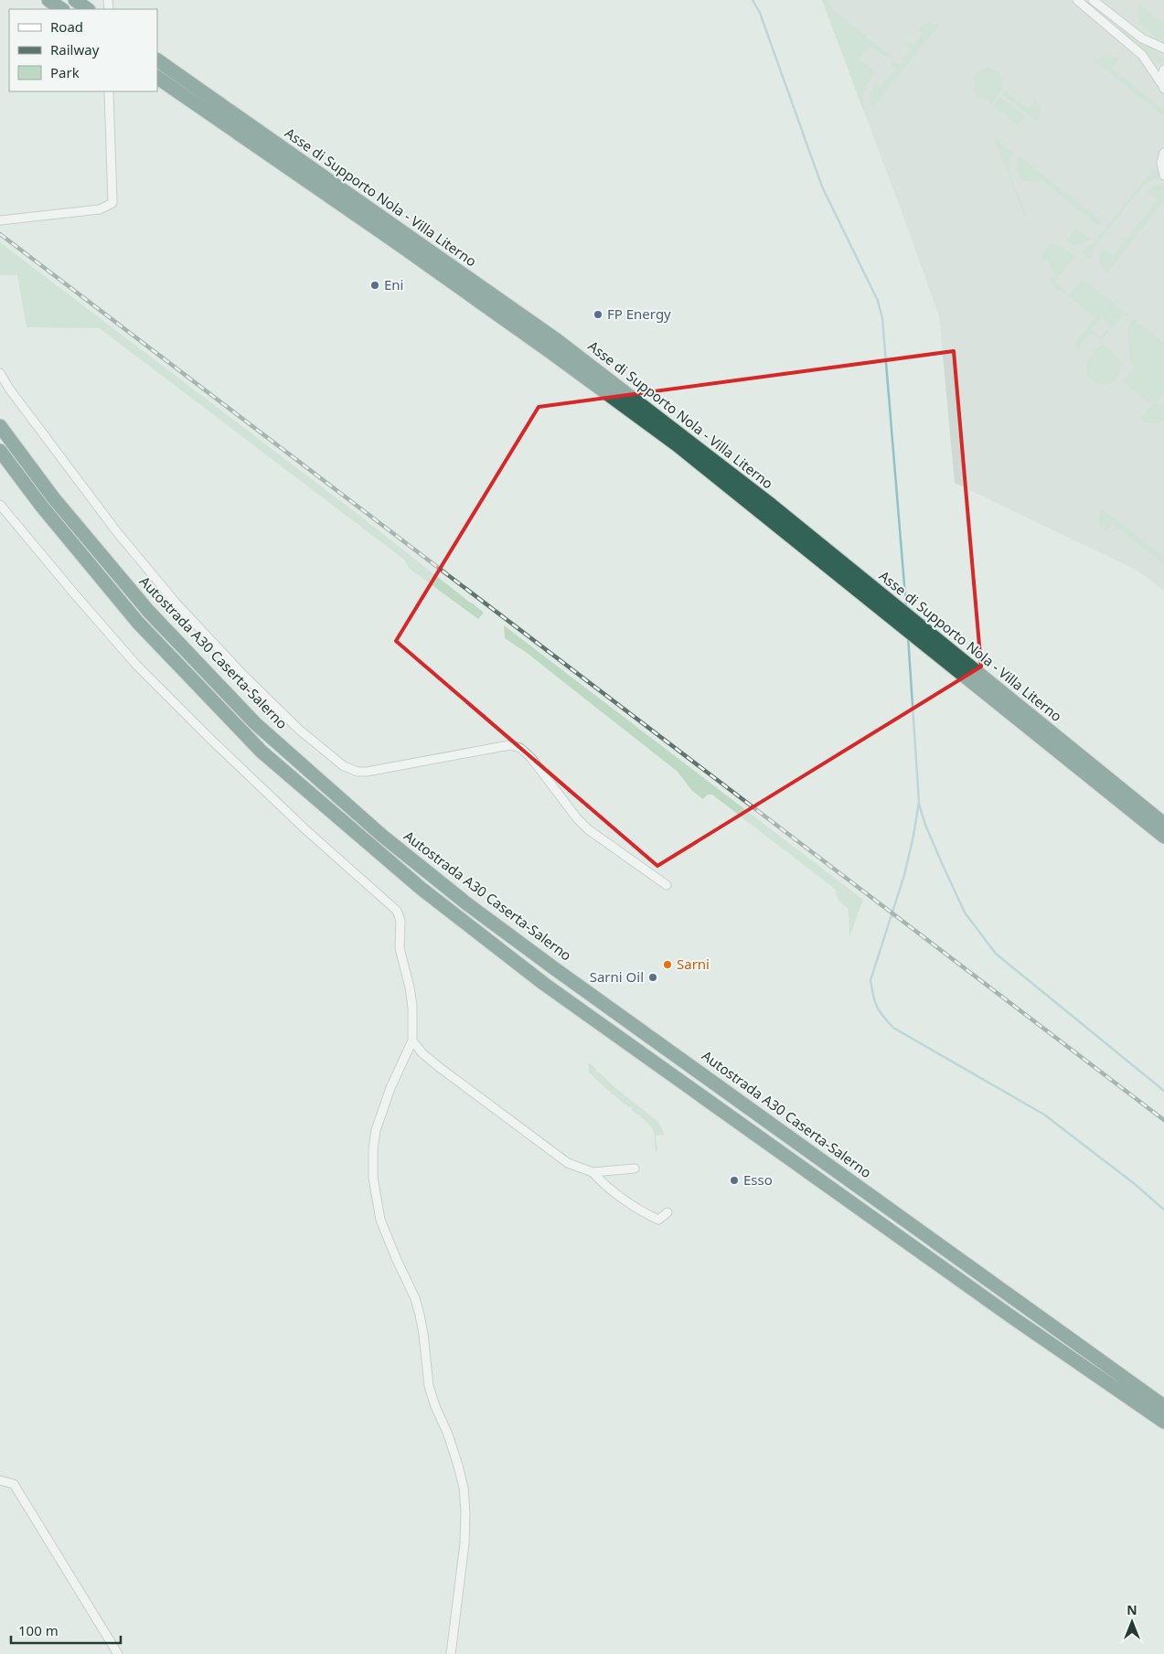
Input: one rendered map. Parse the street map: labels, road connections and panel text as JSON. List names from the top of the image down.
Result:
{
  "streets": {
    "highway": ["Asse di Supporto Nola - Villa Literno", "Autostrada A30 Caserta-Salerno"]
  },
  "places": [
    "Eni",
    "FP Energy",
    "Sarni",
    "Sarni Oil",
    "Esso"
  ],
  "legend": ["Road", "Railway", "Park"],
  "scale_bar": "100 m",
  "north": "top"
}
